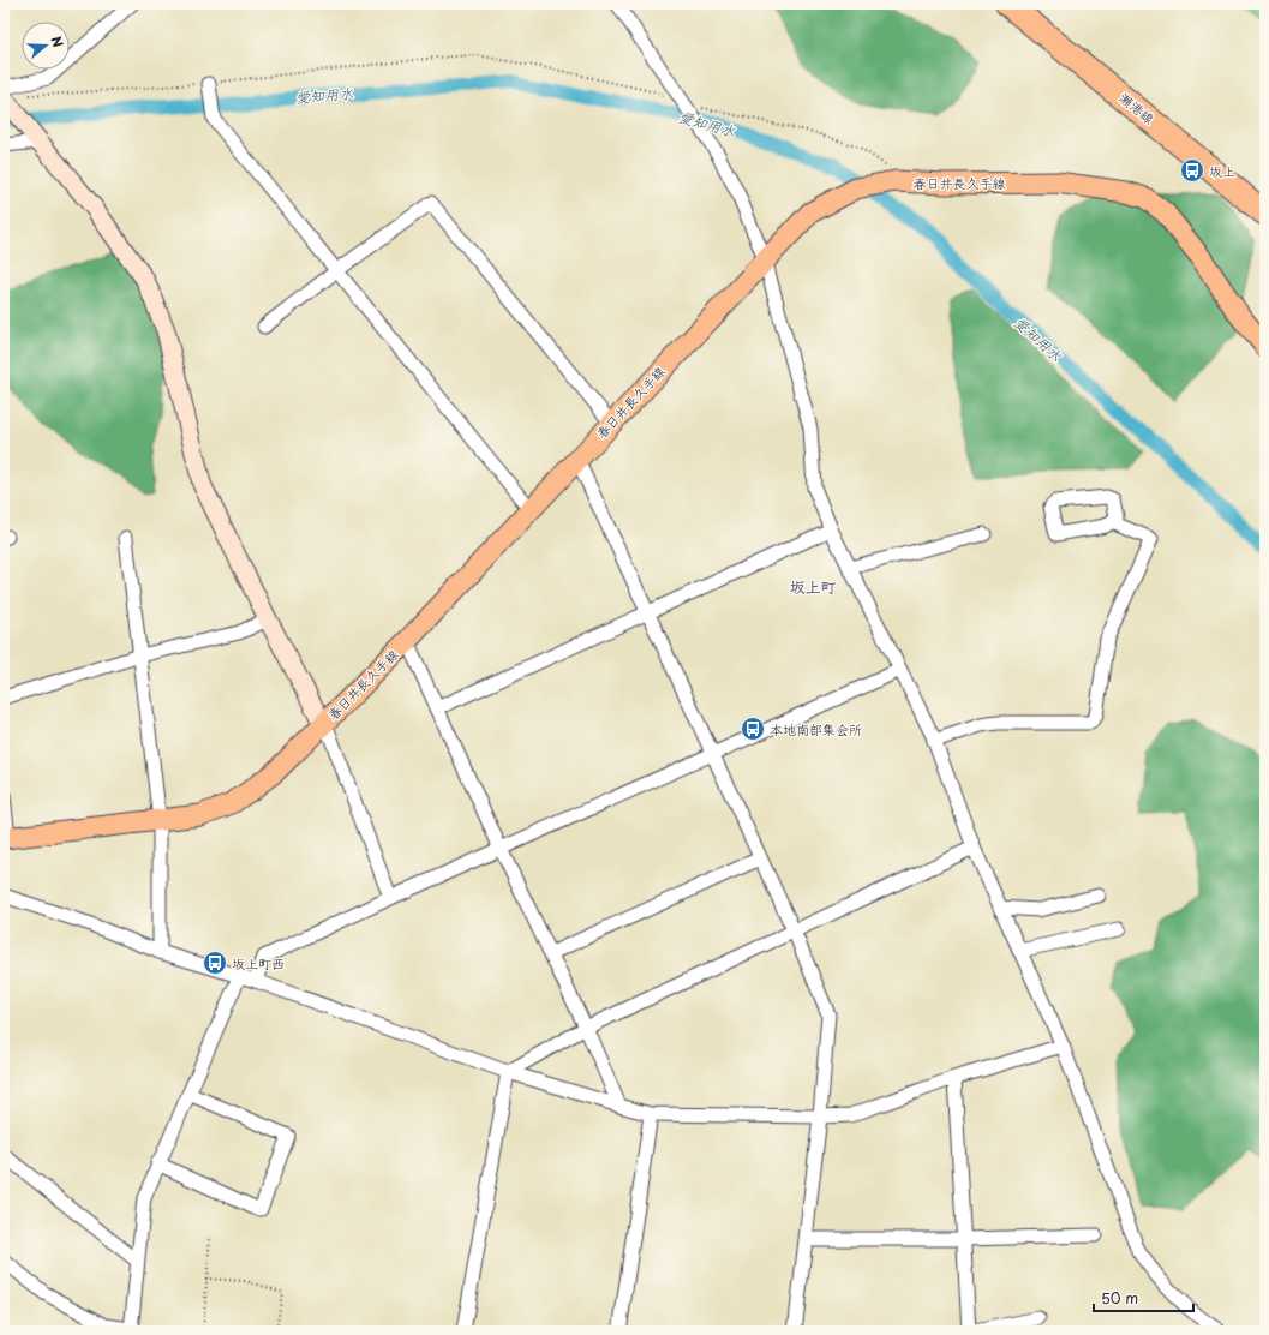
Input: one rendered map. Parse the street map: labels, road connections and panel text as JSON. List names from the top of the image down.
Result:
{
  "streets": {
    "highway": ["瀬港線"],
    "main road": ["春日井長久手線"]
  },
  "districts": ["坂上町"],
  "water": ["愛知用水"],
  "places": {
    "bus stop": ["坂上", "本地南部集会所", "坂上町西"]
  },
  "scale_bar": "50 m",
  "north": "right"
}
